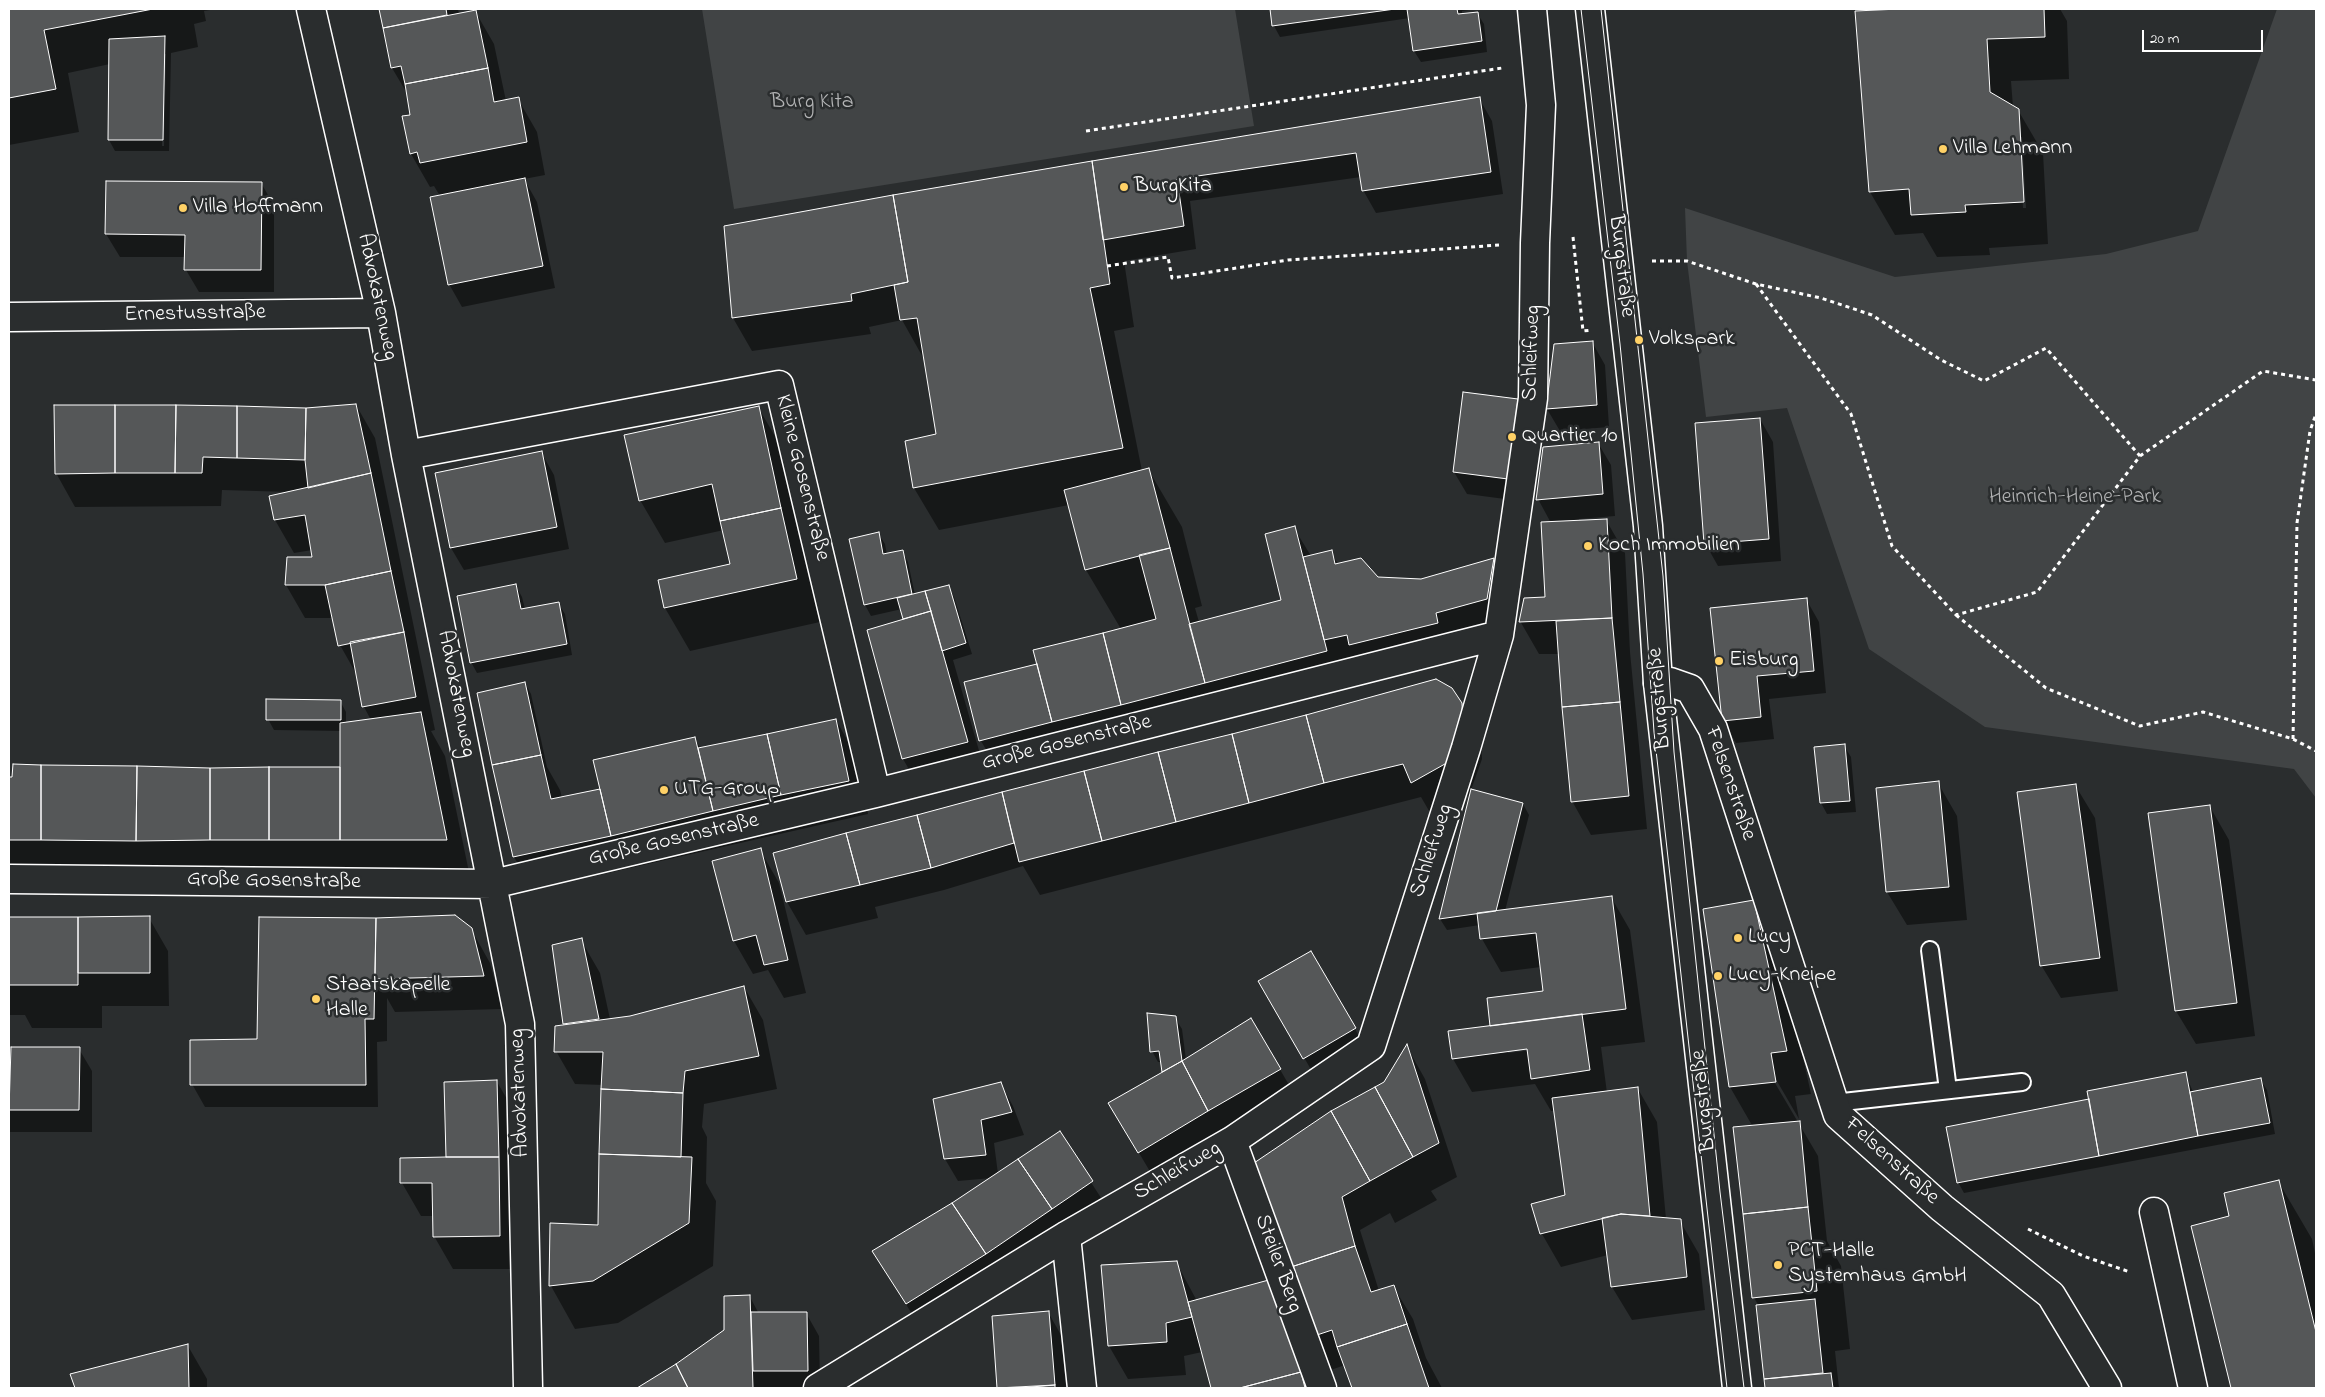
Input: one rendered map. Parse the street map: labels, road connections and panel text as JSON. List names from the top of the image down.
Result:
{
  "streets": {
    "street": [
      "Burgstraße",
      "Advokatenweg",
      "Ernestusstraße",
      "Schleifweg",
      "Kleine Gosenstraße",
      "Große Gosenstraße",
      "Felsenstraße",
      "Steiler Berg"
    ]
  },
  "crossings": [
    ["Burgstraße", "Felsenstraße"],
    ["Advokatenweg", "Ernestusstraße"],
    ["Advokatenweg", "Kleine Gosenstraße"],
    ["Advokatenweg", "Große Gosenstraße"],
    ["Schleifweg", "Große Gosenstraße"],
    ["Schleifweg", "Steiler Berg"],
    ["Kleine Gosenstraße", "Große Gosenstraße"]
  ],
  "parks": ["Burg Kita", "Heinrich-Heine-Park"],
  "places": [
    "Villa Lehmann",
    "BurgKita",
    "Villa Hoffmann",
    "Volkspark",
    "Quartier 10",
    "Koch Immobilien",
    "Eisburg",
    "UTG-Group",
    "Lucy",
    "Lucy-Kneipe",
    "Staatskapelle Halle",
    "PCT-Halle Systemhaus GmbH"
  ],
  "scale_bar": "20 m"
}
